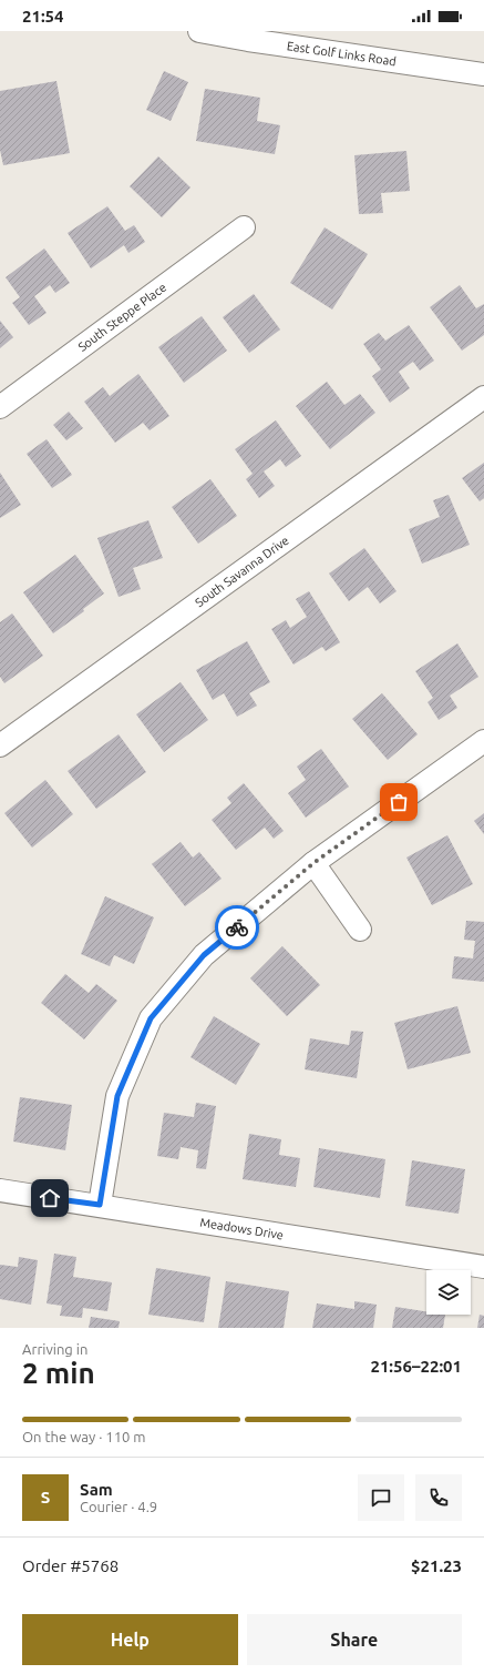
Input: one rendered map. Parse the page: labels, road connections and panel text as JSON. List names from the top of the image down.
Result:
{
  "streets": {
    "street": [
      "East Golf Links Road",
      "South Steppe Place",
      "South Savanna Drive",
      "Meadows Drive"
    ]
  },
  "page": {
    "status": "21:54",
    "heading": ["2 min", "Arriving in", "21:56–22:01"],
    "panel": [
      "Sam",
      "Courier · 4.9",
      "Order #5768",
      "$21.23"
    ],
    "bar": "On the way · 110 m",
    "round": "S",
    "buttons": ["Help", "Share"]
  }
}
